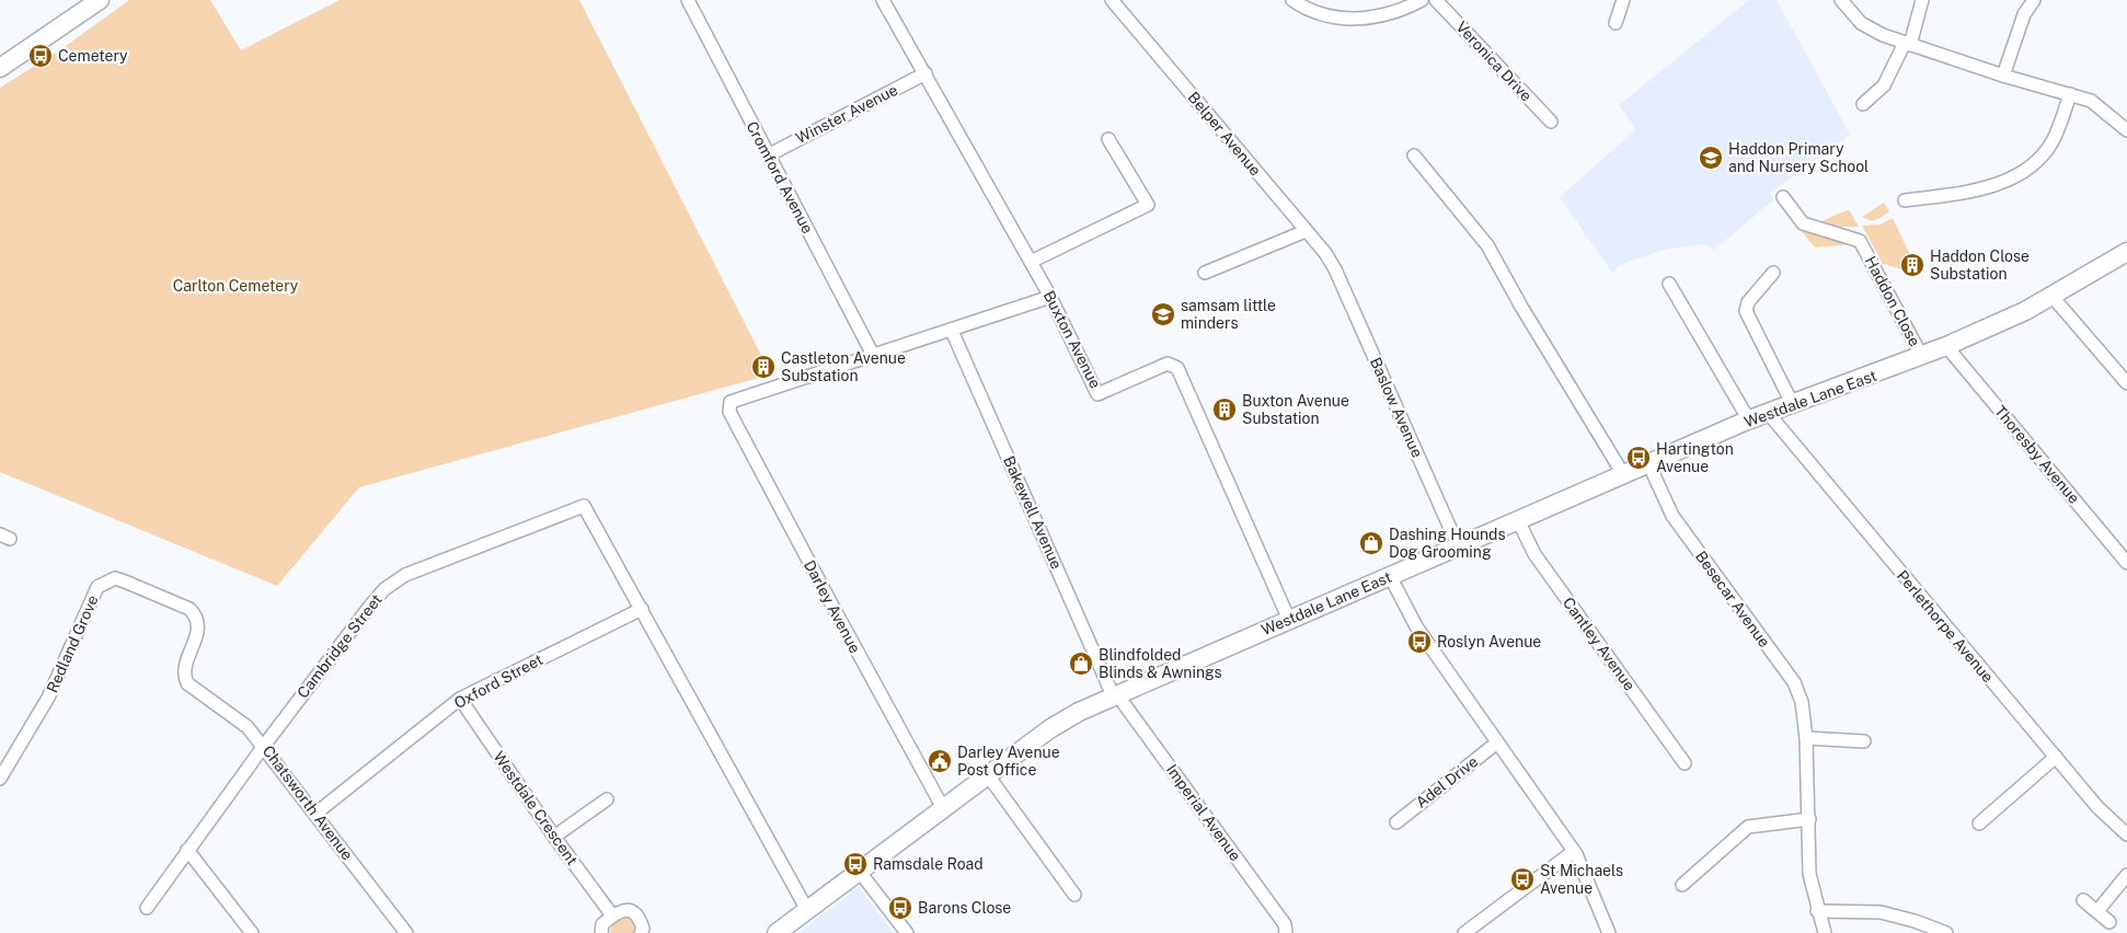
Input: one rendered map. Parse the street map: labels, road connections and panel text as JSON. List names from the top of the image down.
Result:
{
  "streets": {
    "street": [
      "Veronica Drive",
      "Winster Avenue",
      "Belper Avenue",
      "Cromford Avenue",
      "Haddon Close",
      "Buxton Avenue",
      "Westdale Lane East",
      "Baslow Avenue",
      "Thoresby Avenue",
      "Bakewell Avenue",
      "Besecar Avenue",
      "Darley Avenue",
      "Perlethorpe Avenue",
      "Redland Grove",
      "Cantley Avenue",
      "Cambridge Street",
      "Oxford Street",
      "Adel Drive",
      "Chatsworth Avenue",
      "Westdale Crescent",
      "Imperial Avenue"
    ]
  },
  "crossings": [
    ["Winster Avenue", "Cromford Avenue"],
    ["Winster Avenue", "Buxton Avenue"],
    ["Belper Avenue", "Baslow Avenue"],
    ["Cromford Avenue", "Darley Avenue"],
    ["Haddon Close", "Westdale Lane East"],
    ["Buxton Avenue", "Westdale Lane East"],
    ["Westdale Lane East", "Baslow Avenue"],
    ["Westdale Lane East", "Thoresby Avenue"],
    ["Westdale Lane East", "Bakewell Avenue"],
    ["Westdale Lane East", "Besecar Avenue"],
    ["Westdale Lane East", "Darley Avenue"],
    ["Westdale Lane East", "Perlethorpe Avenue"],
    ["Westdale Lane East", "Cantley Avenue"],
    ["Westdale Lane East", "Imperial Avenue"],
    ["Bakewell Avenue", "Imperial Avenue"],
    ["Redland Grove", "Chatsworth Avenue"],
    ["Cambridge Street", "Oxford Street"],
    ["Cambridge Street", "Chatsworth Avenue"],
    ["Oxford Street", "Chatsworth Avenue"],
    ["Oxford Street", "Westdale Crescent"]
  ],
  "parks": ["Carlton Cemetery"],
  "places": {
    "bus stop": [
      "Cemetery",
      "Hartington Avenue",
      "Roslyn Avenue",
      "Ramsdale Road",
      "St Michaels Avenue",
      "Barons Close"
    ],
    "school or university": ["Haddon Primary and Nursery School", "samsam little minders"],
    "building": ["Haddon Close Substation", "Castleton Avenue Substation", "Buxton Avenue Substation"],
    "shop": ["Dashing Hounds Dog Grooming", "Blindfolded Blinds & Awnings"],
    "public building": ["Darley Avenue Post Office"]
  }
}
